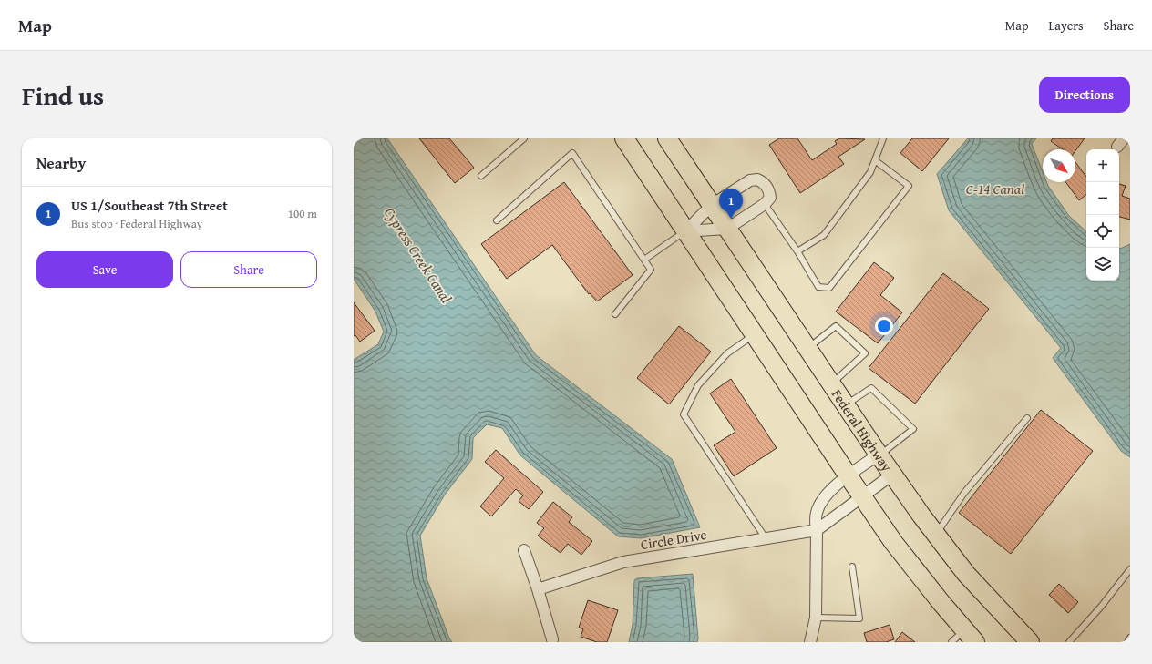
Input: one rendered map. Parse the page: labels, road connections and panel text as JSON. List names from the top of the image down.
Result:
{
  "streets": {
    "main road": ["Federal Highway"],
    "street": ["Circle Drive"]
  },
  "water": ["C-14 Canal", "Cypress Creek Canal"],
  "north": "bottom right",
  "page": {
    "header": "Map",
    "nav": ["Map", "Layers", "Share"],
    "title": "Find us",
    "buttons": [
      "Directions",
      ["Save", "Share"]
    ],
    "heading": "Nearby",
    "map_buttons": ["+", "−"],
    "list": [
      {
        "mark": "1",
        "name": "US 1/Southeast 7th Street",
        "note": "Bus stop · Federal Highway",
        "value": "100 m"
      }
    ],
    "pins": "1"
  }
}
